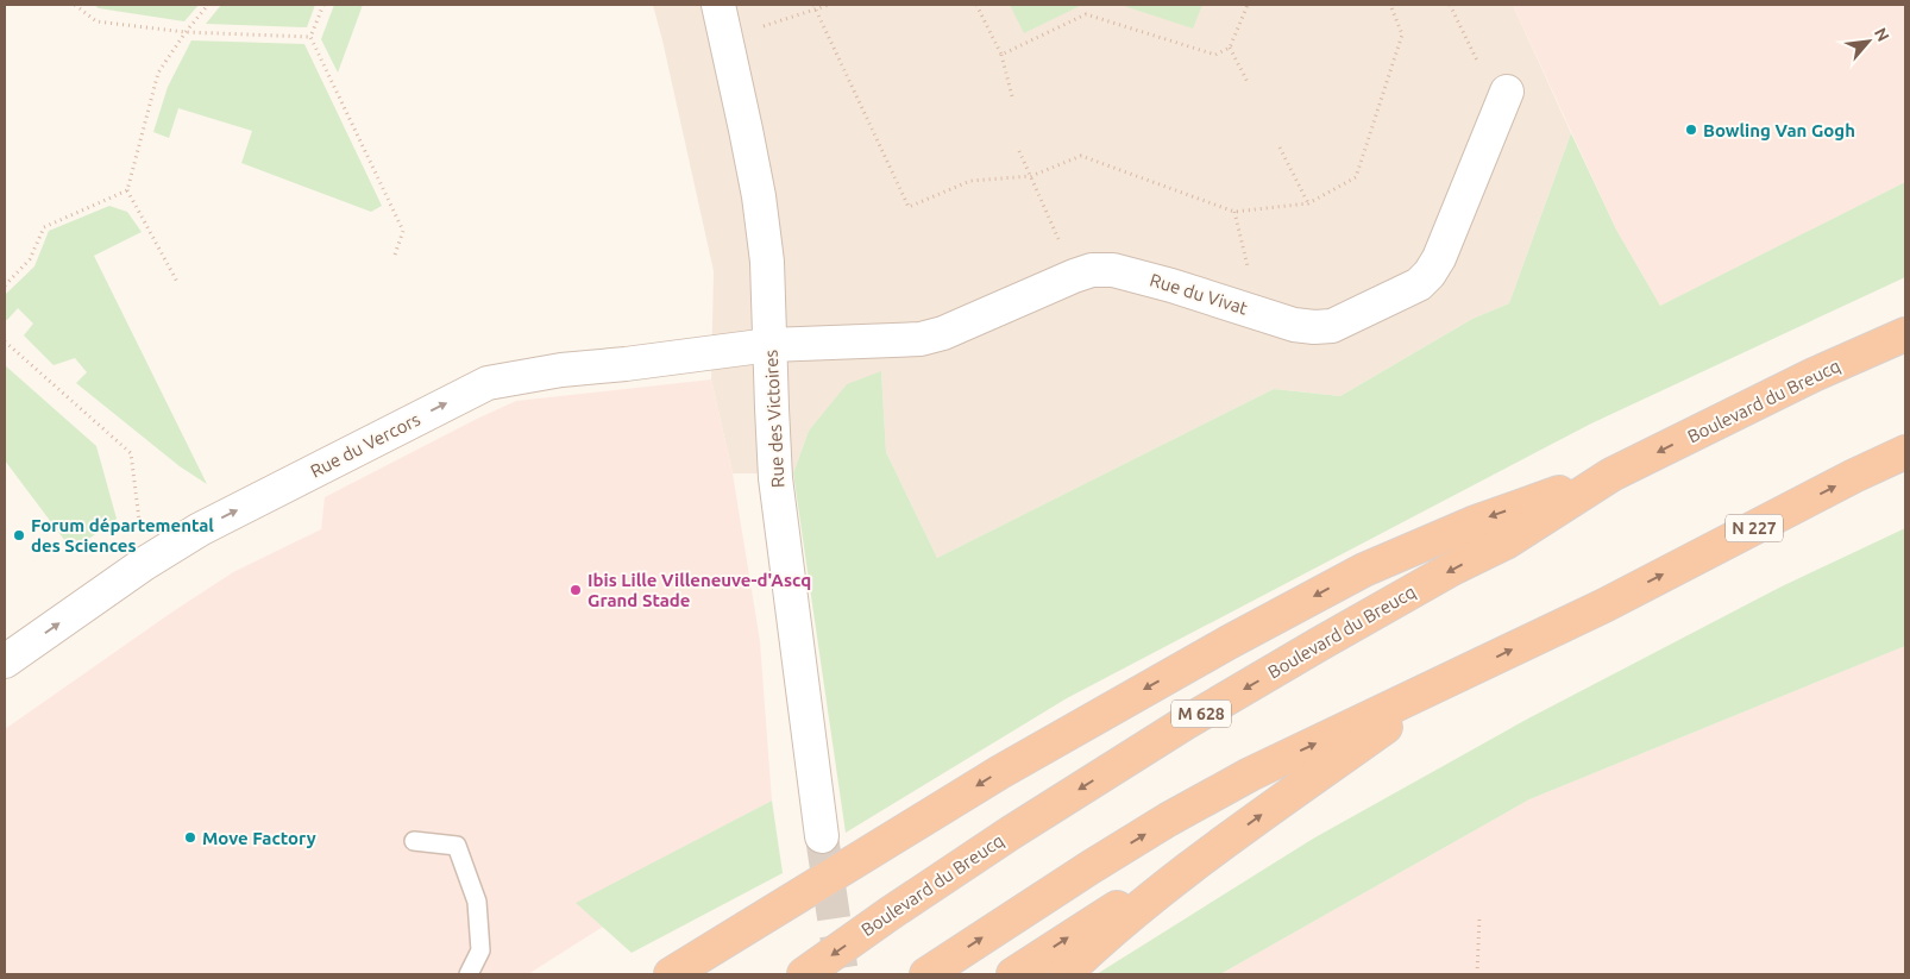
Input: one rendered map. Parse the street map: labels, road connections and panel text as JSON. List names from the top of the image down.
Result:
{
  "streets": {
    "highway": ["Boulevard du Breucq", "N 227", "M 628"],
    "street": ["Rue du Vivat", "Rue des Victoires", "Rue du Vercors"]
  },
  "crossings": [
    ["Rue du Vivat", "Rue des Victoires"],
    ["Rue du Vivat", "Rue du Vercors"],
    ["Rue des Victoires", "Rue du Vercors"]
  ],
  "one_way": ["Rue du Vercors"],
  "places": [
    "Bowling Van Gogh",
    "Forum départemental des Sciences",
    "Ibis Lille Villeneuve-d'Ascq Grand Stade",
    "Move Factory"
  ],
  "north": "top right"
}
